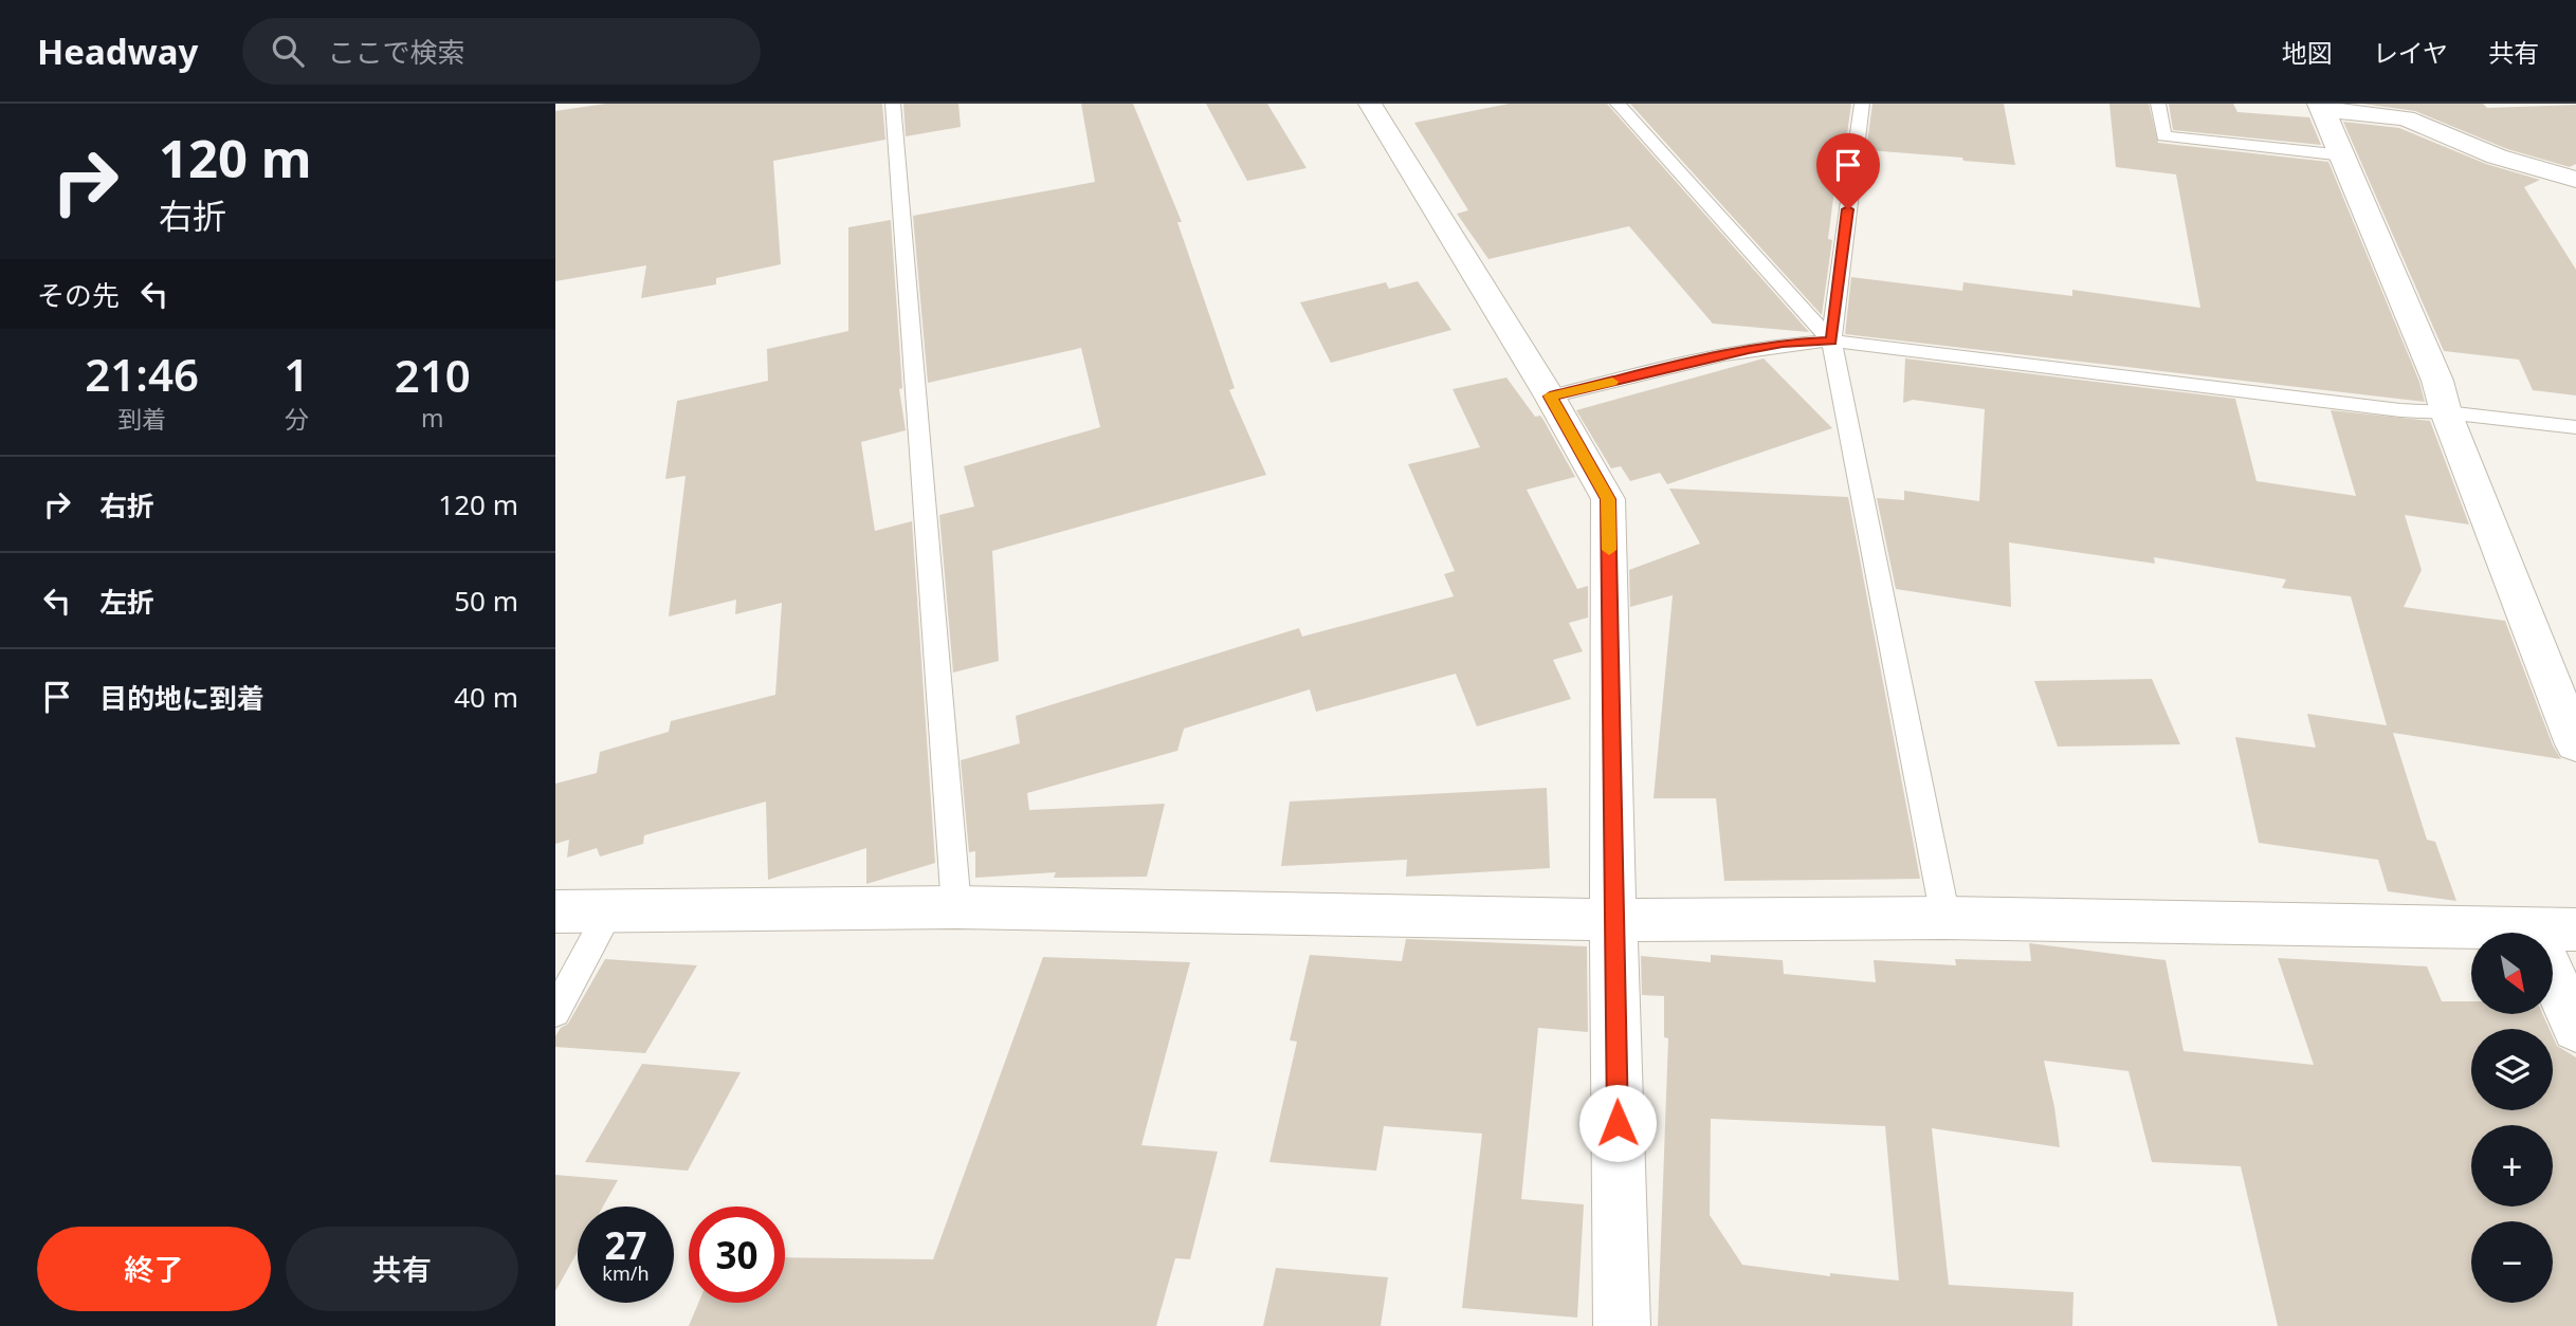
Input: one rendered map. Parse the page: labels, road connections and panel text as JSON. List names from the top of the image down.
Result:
{
  "north": "bottom right",
  "page": {
    "header": "Headway",
    "search": "ここで検索",
    "nav": ["地図", "レイヤ", "共有"],
    "turn": ["120 m", "右折"],
    "then": "その先",
    "eta": [
      "21:46",
      "到着",
      "1",
      "分",
      "210",
      "m"
    ],
    "list": [
      {
        "name": "右折",
        "value": "120 m"
      },
      {
        "name": "左折",
        "value": "50 m"
      },
      {
        "name": "目的地に到着",
        "value": "40 m"
      }
    ],
    "map_buttons": ["+", "−"],
    "speed": "27 km/h",
    "limit": "30",
    "buttons": ["終了", "共有"]
  }
}
